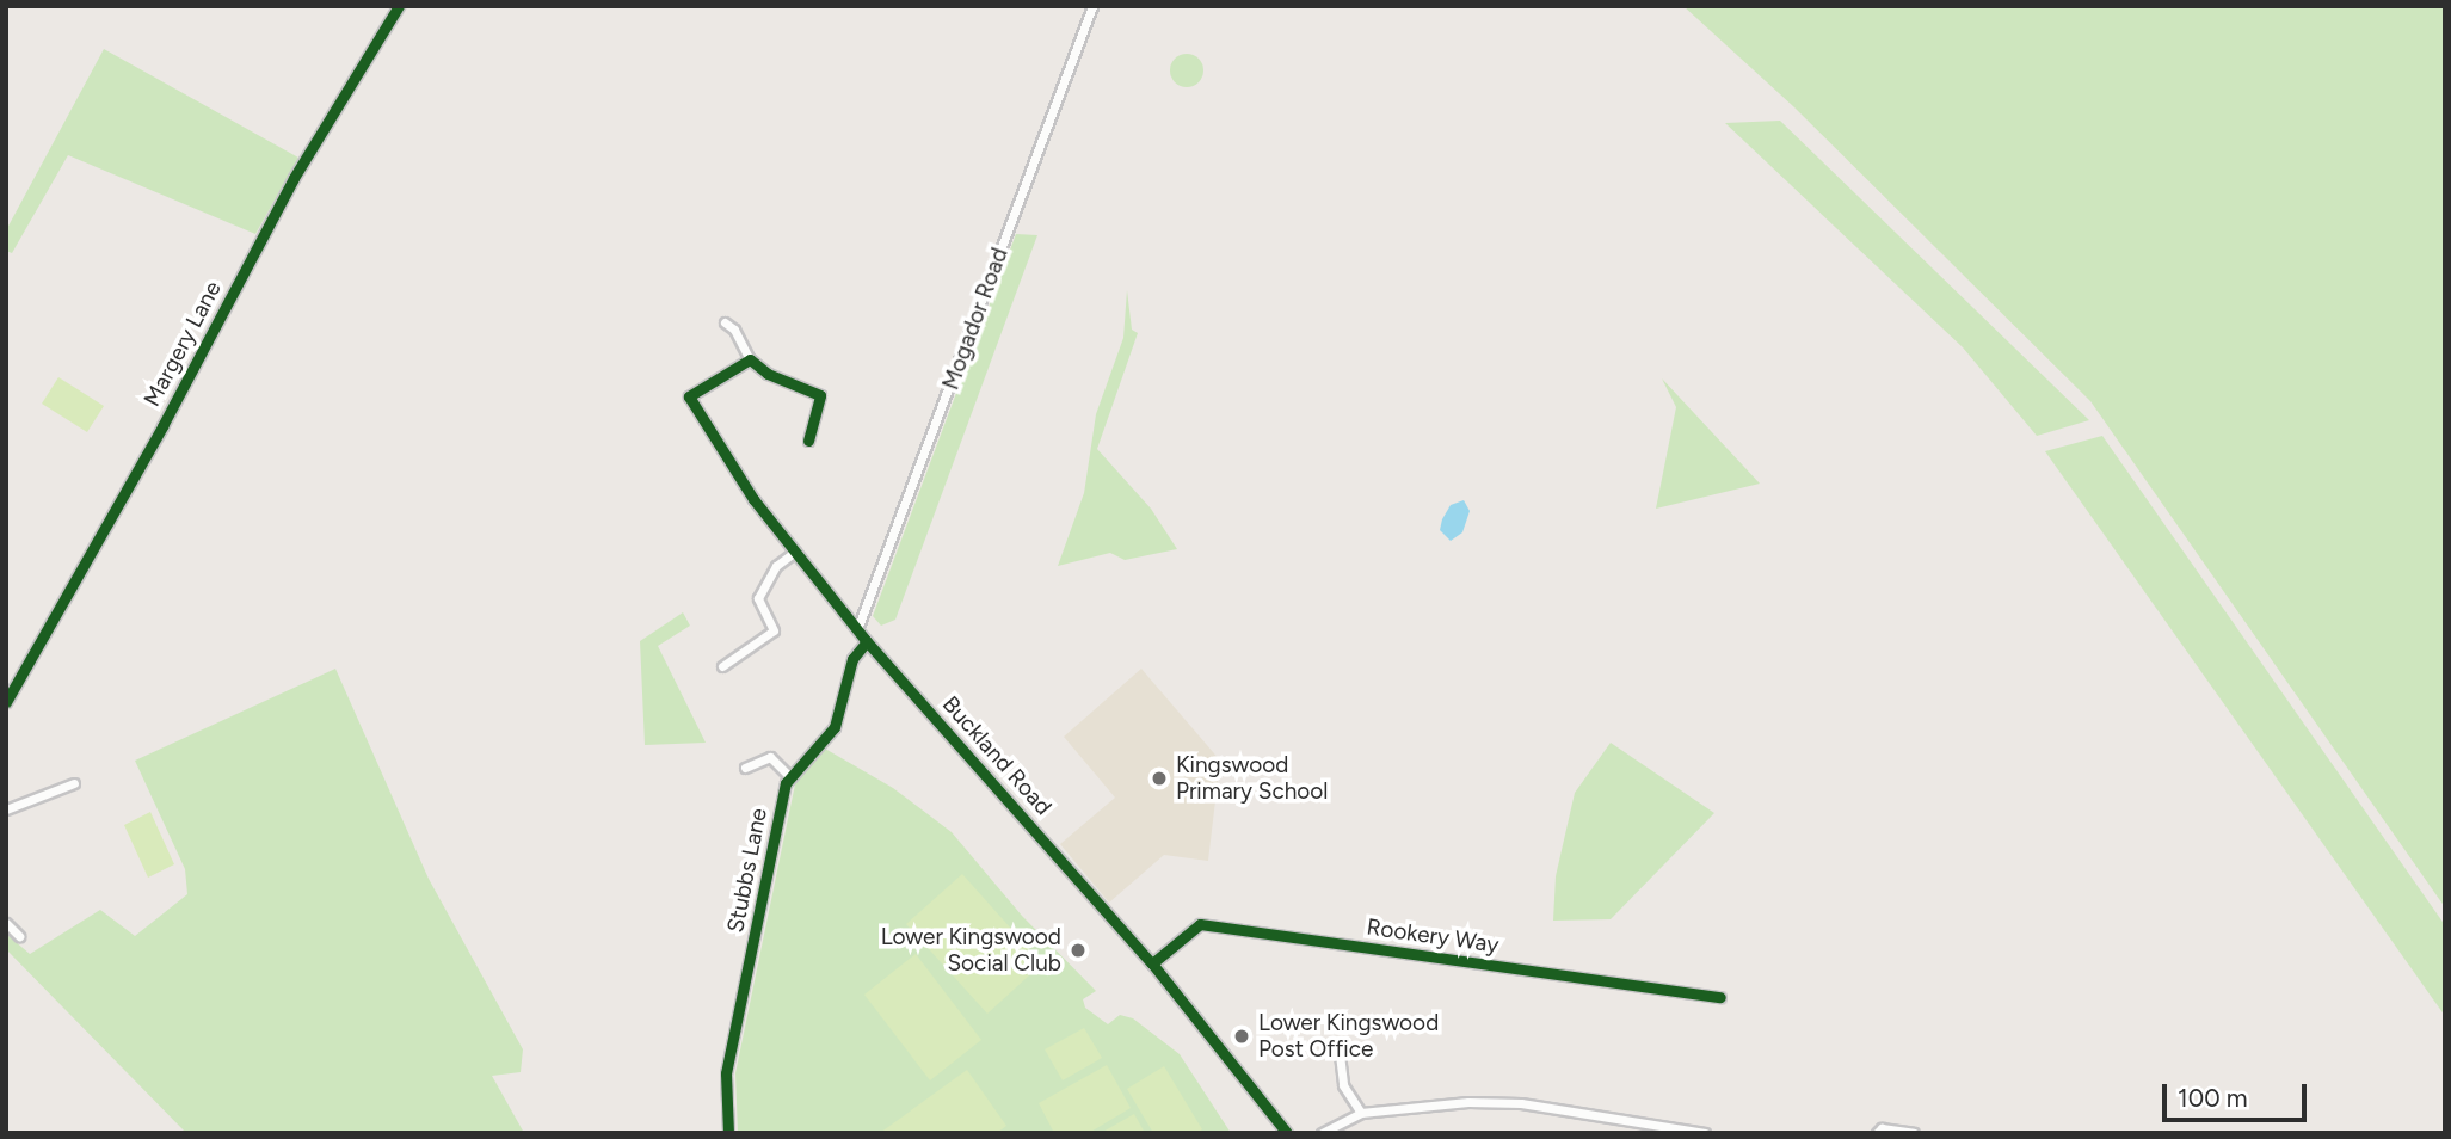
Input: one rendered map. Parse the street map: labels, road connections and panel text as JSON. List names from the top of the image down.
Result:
{
  "streets": {
    "street": [
      "Mogador Road",
      "Margery Lane",
      "Buckland Road",
      "Stubbs Lane",
      "Rookery Way"
    ]
  },
  "crossings": [
    ["Mogador Road", "Buckland Road"],
    ["Buckland Road", "Rookery Way"]
  ],
  "places": ["Kingswood Primary School", "Lower Kingswood Social Club", "Lower Kingswood Post Office"],
  "scale_bar": "100 m"
}
